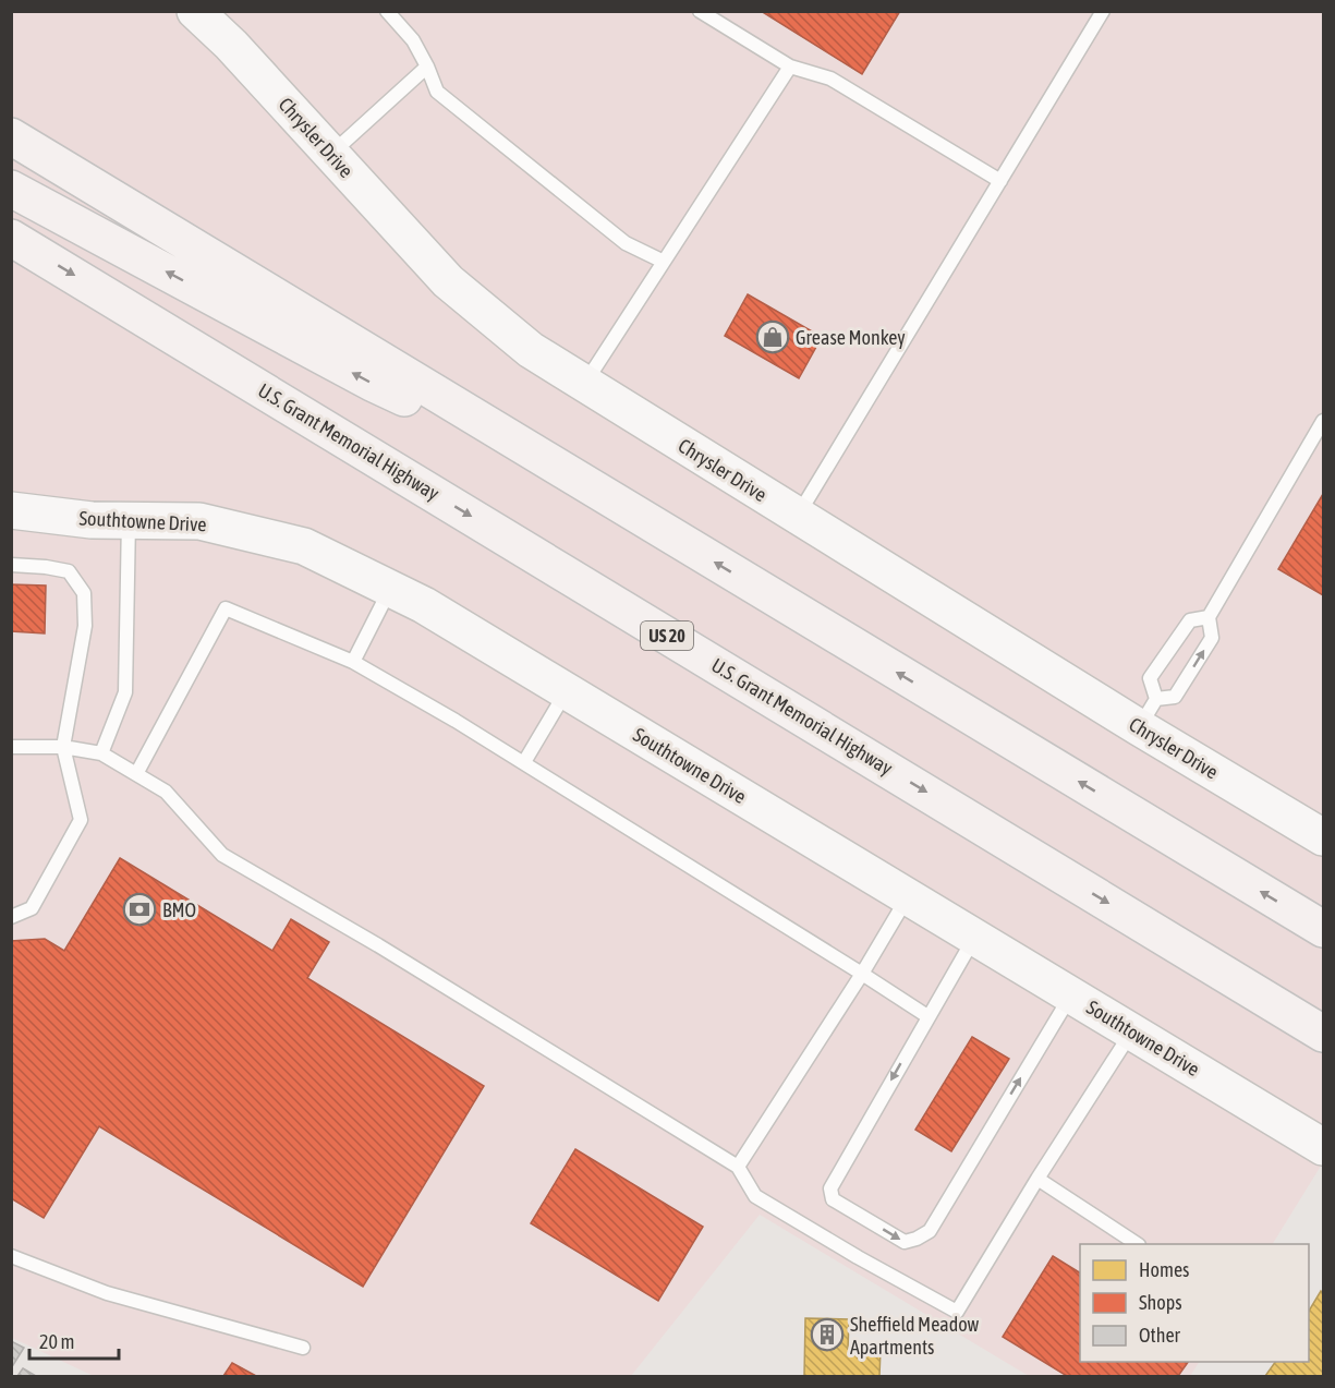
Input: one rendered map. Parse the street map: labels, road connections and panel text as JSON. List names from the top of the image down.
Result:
{
  "streets": {
    "main road": ["U.S. Grant Memorial Highway", "US 20"],
    "street": ["Chrysler Drive", "Southtowne Drive"]
  },
  "places": {
    "shop": ["Grease Monkey"],
    "bank": ["BMO"],
    "building": ["Sheffield Meadow Apartments"]
  },
  "legend": ["Homes", "Shops", "Other"],
  "scale_bar": "20 m"
}
